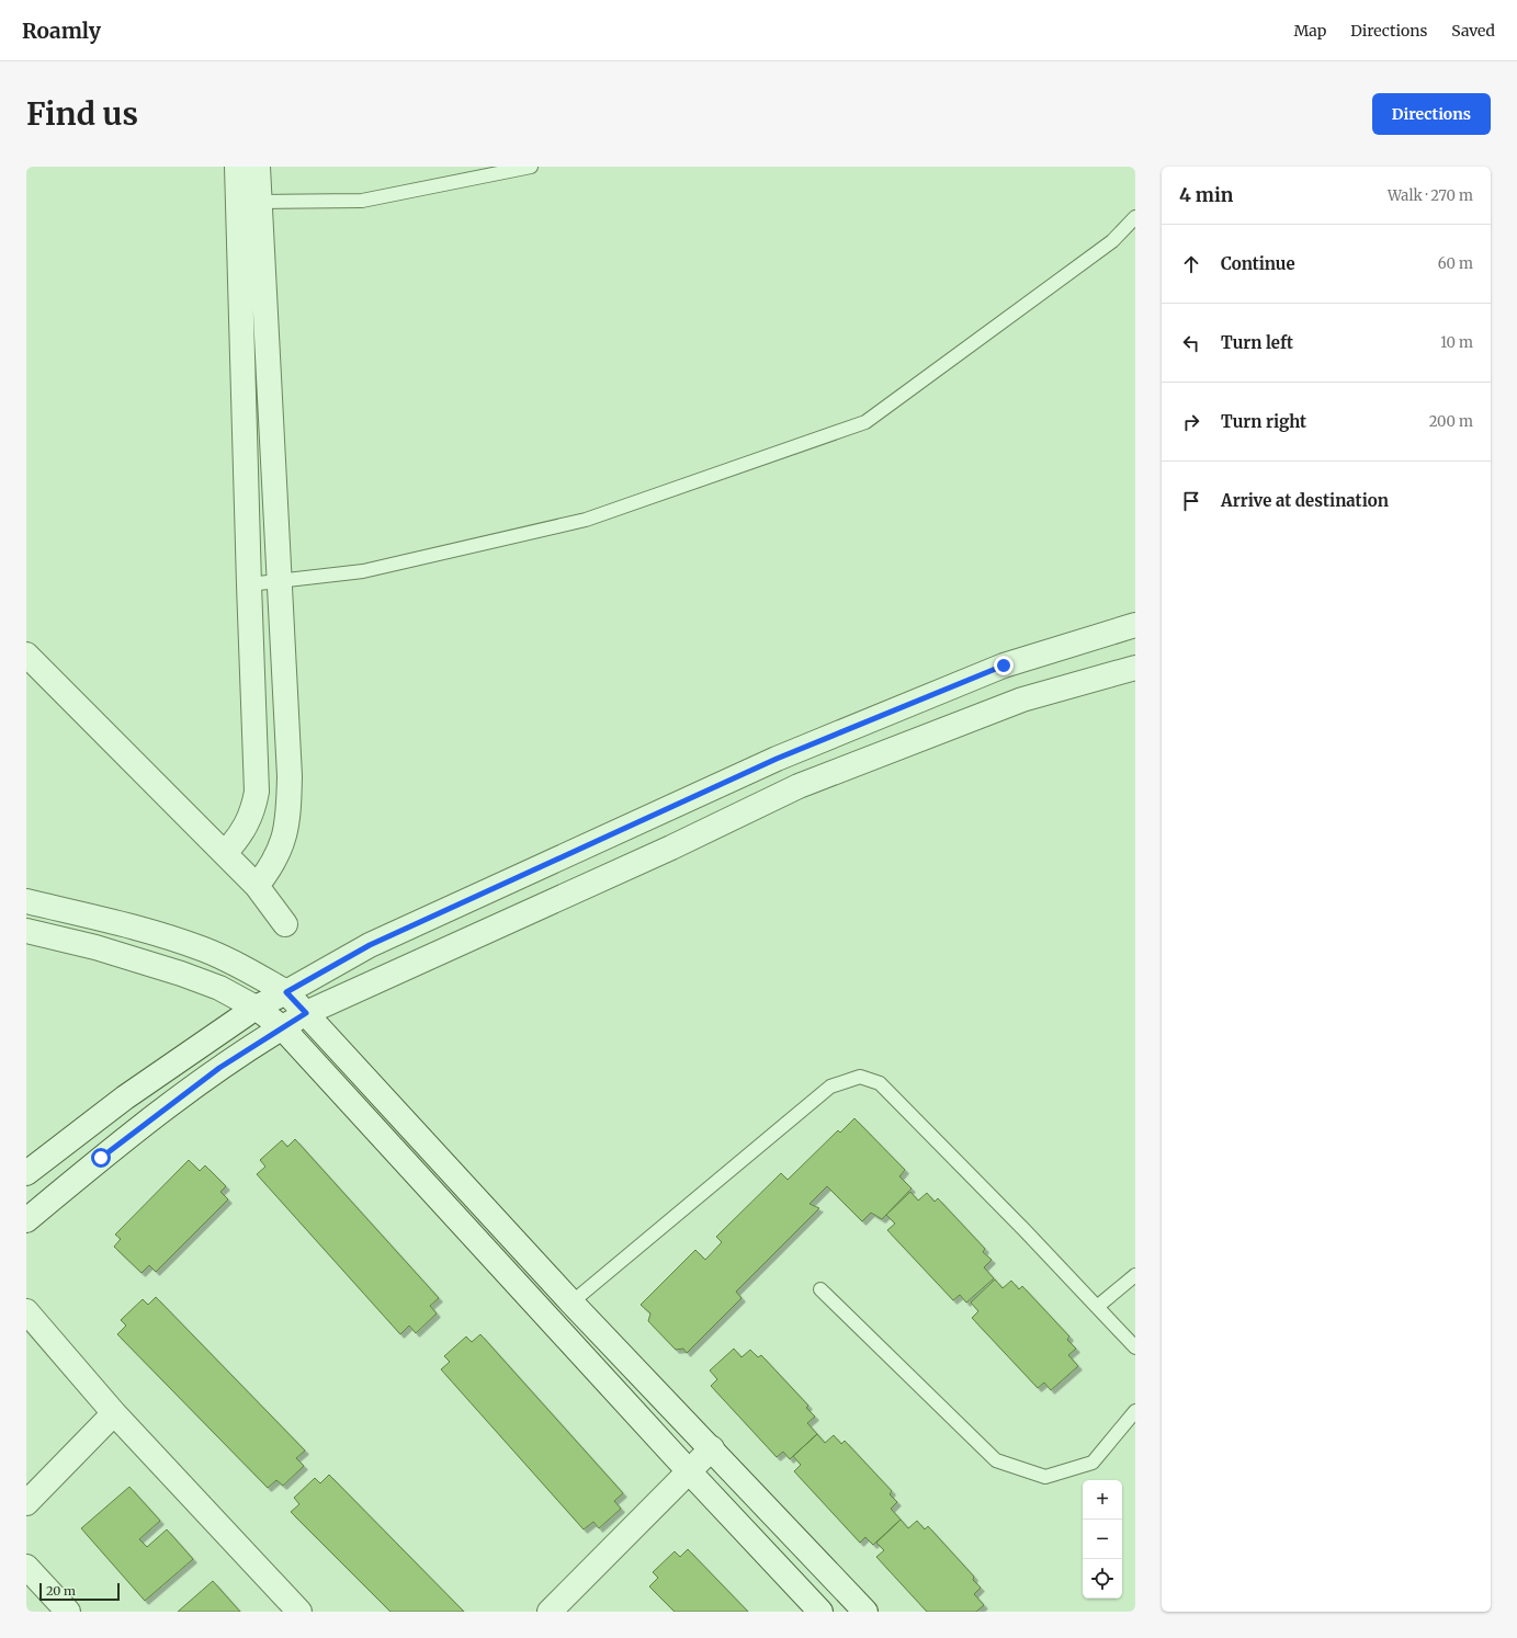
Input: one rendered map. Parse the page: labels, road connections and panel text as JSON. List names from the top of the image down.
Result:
{
  "scale_bar": "20 m",
  "page": {
    "header": "Roamly",
    "nav": ["Map", "Directions", "Saved"],
    "buttons": "Directions",
    "title": "Find us",
    "heading": ["4 min", "Walk · 270 m"],
    "list": [
      ["Continue", "60 m"],
      ["Turn left", "10 m"],
      ["Turn right", "200 m"],
      "Arrive at destination"
    ],
    "map_buttons": ["+", "−"],
    "scale": "20 m"
  }
}
